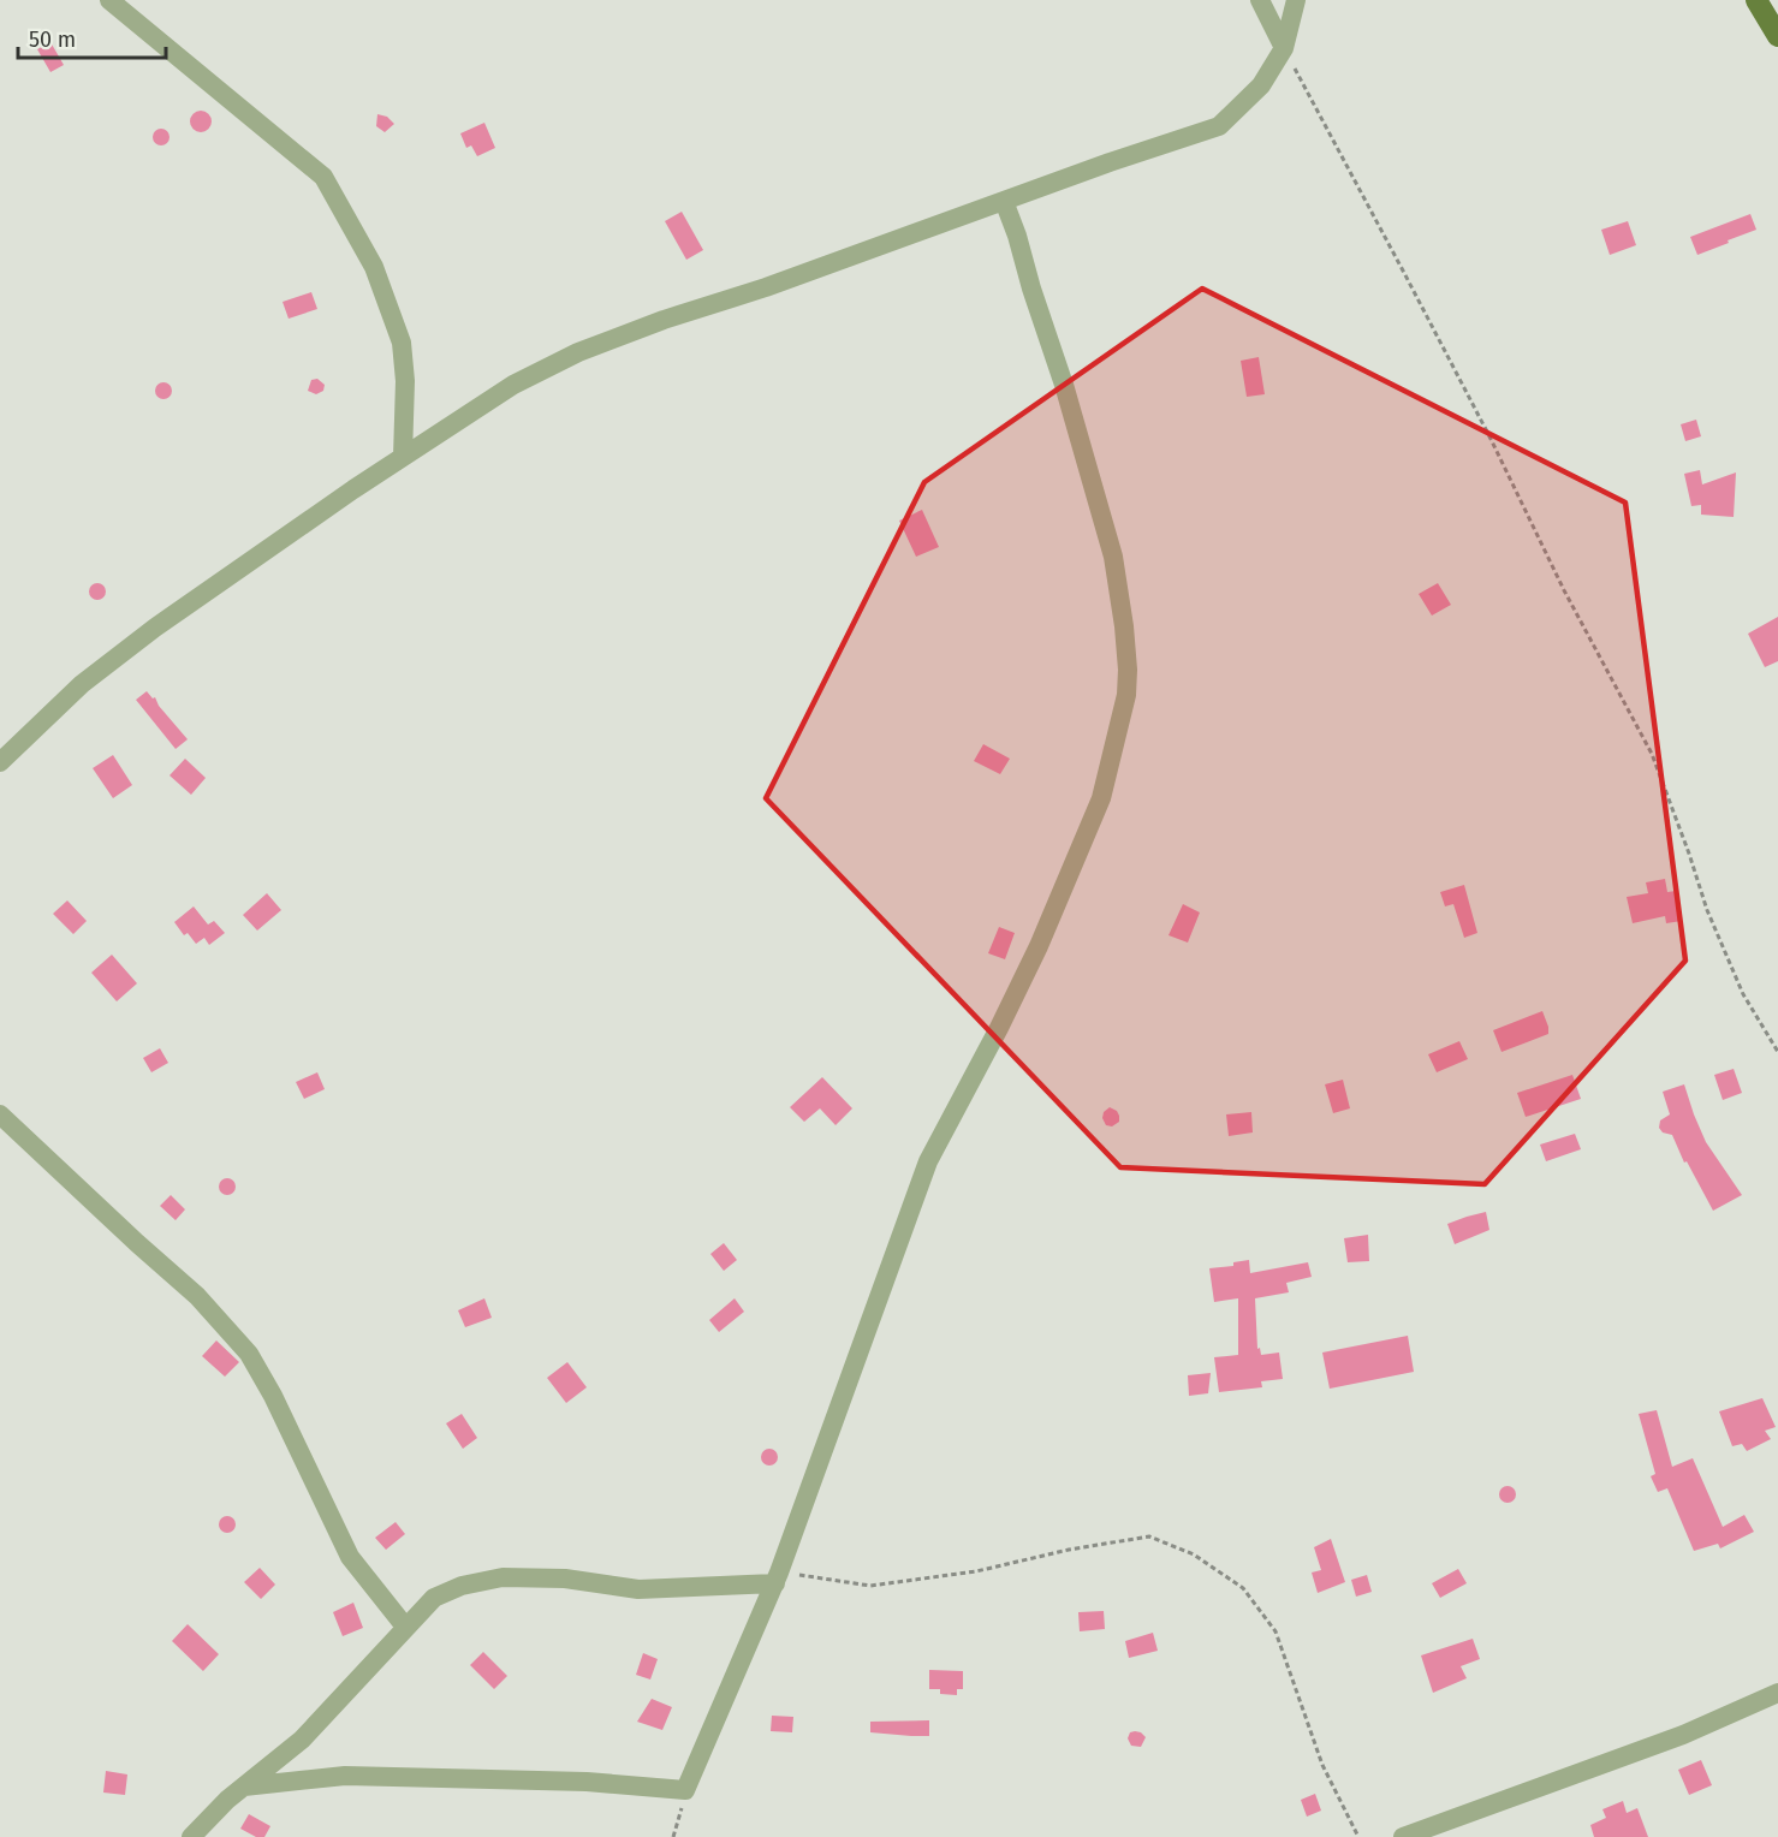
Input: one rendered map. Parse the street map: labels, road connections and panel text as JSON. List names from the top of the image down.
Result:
{
  "scale_bar": "50 m"
}
